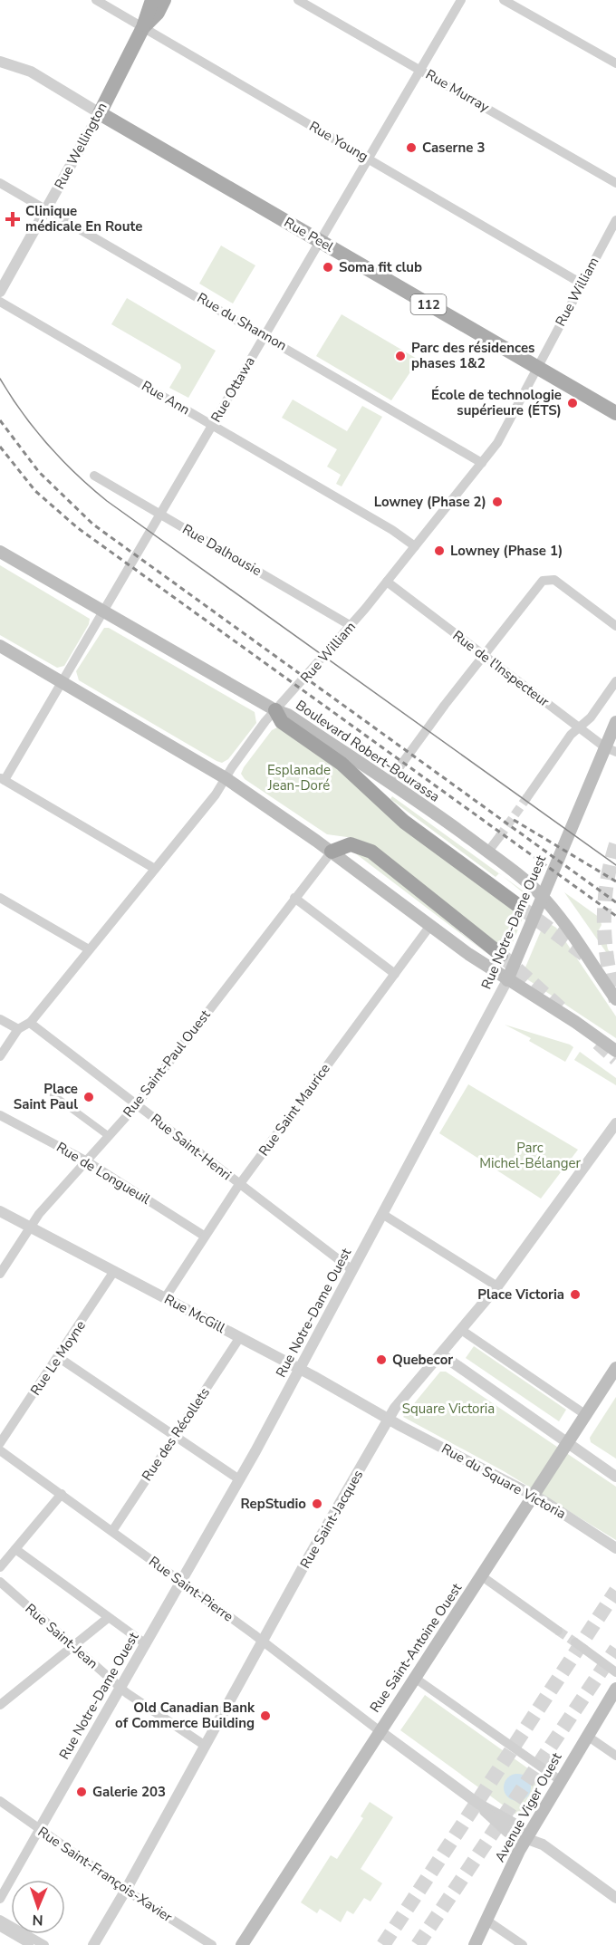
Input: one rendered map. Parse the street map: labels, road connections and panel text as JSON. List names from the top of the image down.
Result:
{
  "streets": {
    "main road": [
      "Rue Wellington",
      "Rue Peel",
      "112",
      "Boulevard Robert-Bourassa",
      "Rue Notre-Dame Ouest",
      "Rue Saint-Antoine Ouest",
      "Avenue Viger Ouest"
    ],
    "street": [
      "Rue Murray",
      "Rue Young",
      "Rue William",
      "Rue du Shannon",
      "Rue Ottawa",
      "Rue Ann",
      "Rue Dalhousie",
      "Rue de l'Inspecteur",
      "Rue Saint-Paul Ouest",
      "Rue Saint Maurice",
      "Rue Saint-Henri",
      "Rue de Longueuil",
      "Rue McGill",
      "Rue Le Moyne",
      "Rue des Récollets",
      "Rue du Square Victoria",
      "Rue Saint-Jacques",
      "Rue Saint-Pierre",
      "Rue Saint-Jean",
      "Rue Saint-François-Xavier"
    ]
  },
  "crossings": [
    ["Rue Murray", "Rue Ottawa"],
    ["Rue Young", "Rue Wellington"],
    ["Rue Young", "Rue William"],
    ["Rue Young", "Rue Ottawa"],
    ["Rue Wellington", "Rue Peel"],
    ["Rue Wellington", "Rue du Shannon"],
    ["Rue Peel", "Rue William"],
    ["Rue Peel", "Rue Ottawa"],
    ["Rue William", "Rue du Shannon"],
    ["Rue William", "Rue Ann"],
    ["Rue William", "Rue Dalhousie"],
    ["Rue William", "Rue de l'Inspecteur"],
    ["Rue William", "Boulevard Robert-Bourassa"],
    ["Rue William", "Rue Saint-Henri"],
    ["Rue du Shannon", "Rue Ottawa"],
    ["Rue Ottawa", "Rue Ann"],
    ["Rue Ottawa", "Rue Dalhousie"],
    ["Rue Ottawa", "Boulevard Robert-Bourassa"],
    ["Rue de l'Inspecteur", "Rue Notre-Dame Ouest"],
    ["Boulevard Robert-Bourassa", "Rue Notre-Dame Ouest"],
    ["Rue Notre-Dame Ouest", "Rue Saint-Henri"],
    ["Rue Notre-Dame Ouest", "Rue McGill"],
    ["Rue Notre-Dame Ouest", "Rue Saint-Pierre"],
    ["Rue Notre-Dame Ouest", "Rue Saint-Jean"],
    ["Rue Notre-Dame Ouest", "Rue Saint-François-Xavier"],
    ["Rue Saint-Paul Ouest", "Rue Saint-Henri"],
    ["Rue Saint-Paul Ouest", "Rue de Longueuil"],
    ["Rue Saint-Paul Ouest", "Rue McGill"],
    ["Rue Saint Maurice", "Rue Saint-Henri"],
    ["Rue Saint Maurice", "Rue de Longueuil"],
    ["Rue Saint Maurice", "Rue McGill"],
    ["Rue McGill", "Rue Le Moyne"],
    ["Rue McGill", "Rue des Récollets"],
    ["Rue McGill", "Rue du Square Victoria"],
    ["Rue McGill", "Rue Saint-Jacques"],
    ["Rue des Récollets", "Rue Saint-Pierre"],
    ["Rue du Square Victoria", "Rue Saint-Jacques"],
    ["Rue du Square Victoria", "Rue Saint-Antoine Ouest"],
    ["Rue Saint-Jacques", "Rue Saint-Pierre"],
    ["Rue Saint-Jacques", "Rue Saint-Jean"],
    ["Rue Saint-Jacques", "Rue Saint-François-Xavier"],
    ["Rue Saint-Pierre", "Rue Saint-Antoine Ouest"]
  ],
  "parks": ["Esplanade Jean-Doré", "Parc Michel-Bélanger", "Square Victoria"],
  "places": {
    "other": [
      "Caserne 3",
      "Soma fit club",
      "Parc des résidences phases 1&2",
      "École de technologie supérieure (ÉTS)",
      "Lowney (Phase 2)",
      "Lowney (Phase 1)",
      "Place Saint Paul",
      "Place Victoria",
      "Quebecor",
      "RepStudio",
      "Old Canadian Bank of Commerce Building",
      "Galerie 203"
    ],
    "health": ["Clinique médicale En Route"]
  },
  "north": "bottom"
}
